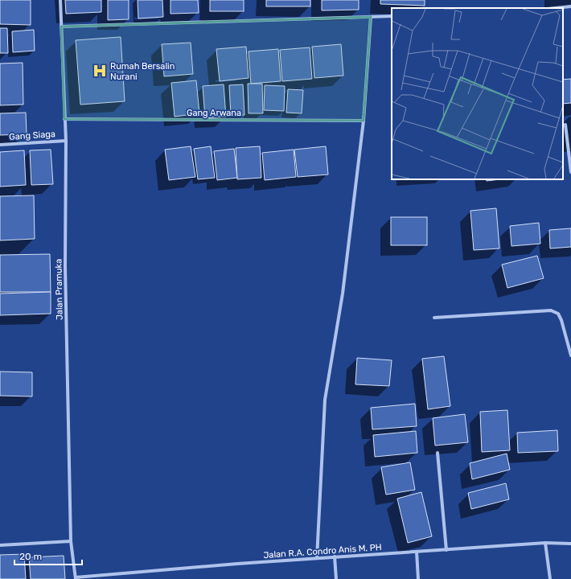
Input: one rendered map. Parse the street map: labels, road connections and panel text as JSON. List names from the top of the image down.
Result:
{
  "streets": {
    "street": [
      "Gang Arwana",
      "Gang Siaga",
      "Jalan Pramuka",
      "Jalan R.A. Condro Anis M. PH"
    ]
  },
  "crossings": [
    ["Gang Arwana", "Jalan Pramuka"],
    ["Gang Siaga", "Jalan Pramuka"],
    ["Jalan Pramuka", "Jalan R.A. Condro Anis M. PH"]
  ],
  "places": {
    "hospital": ["Rumah Bersalin Nurani"]
  },
  "scale_bar": "20 m"
}
